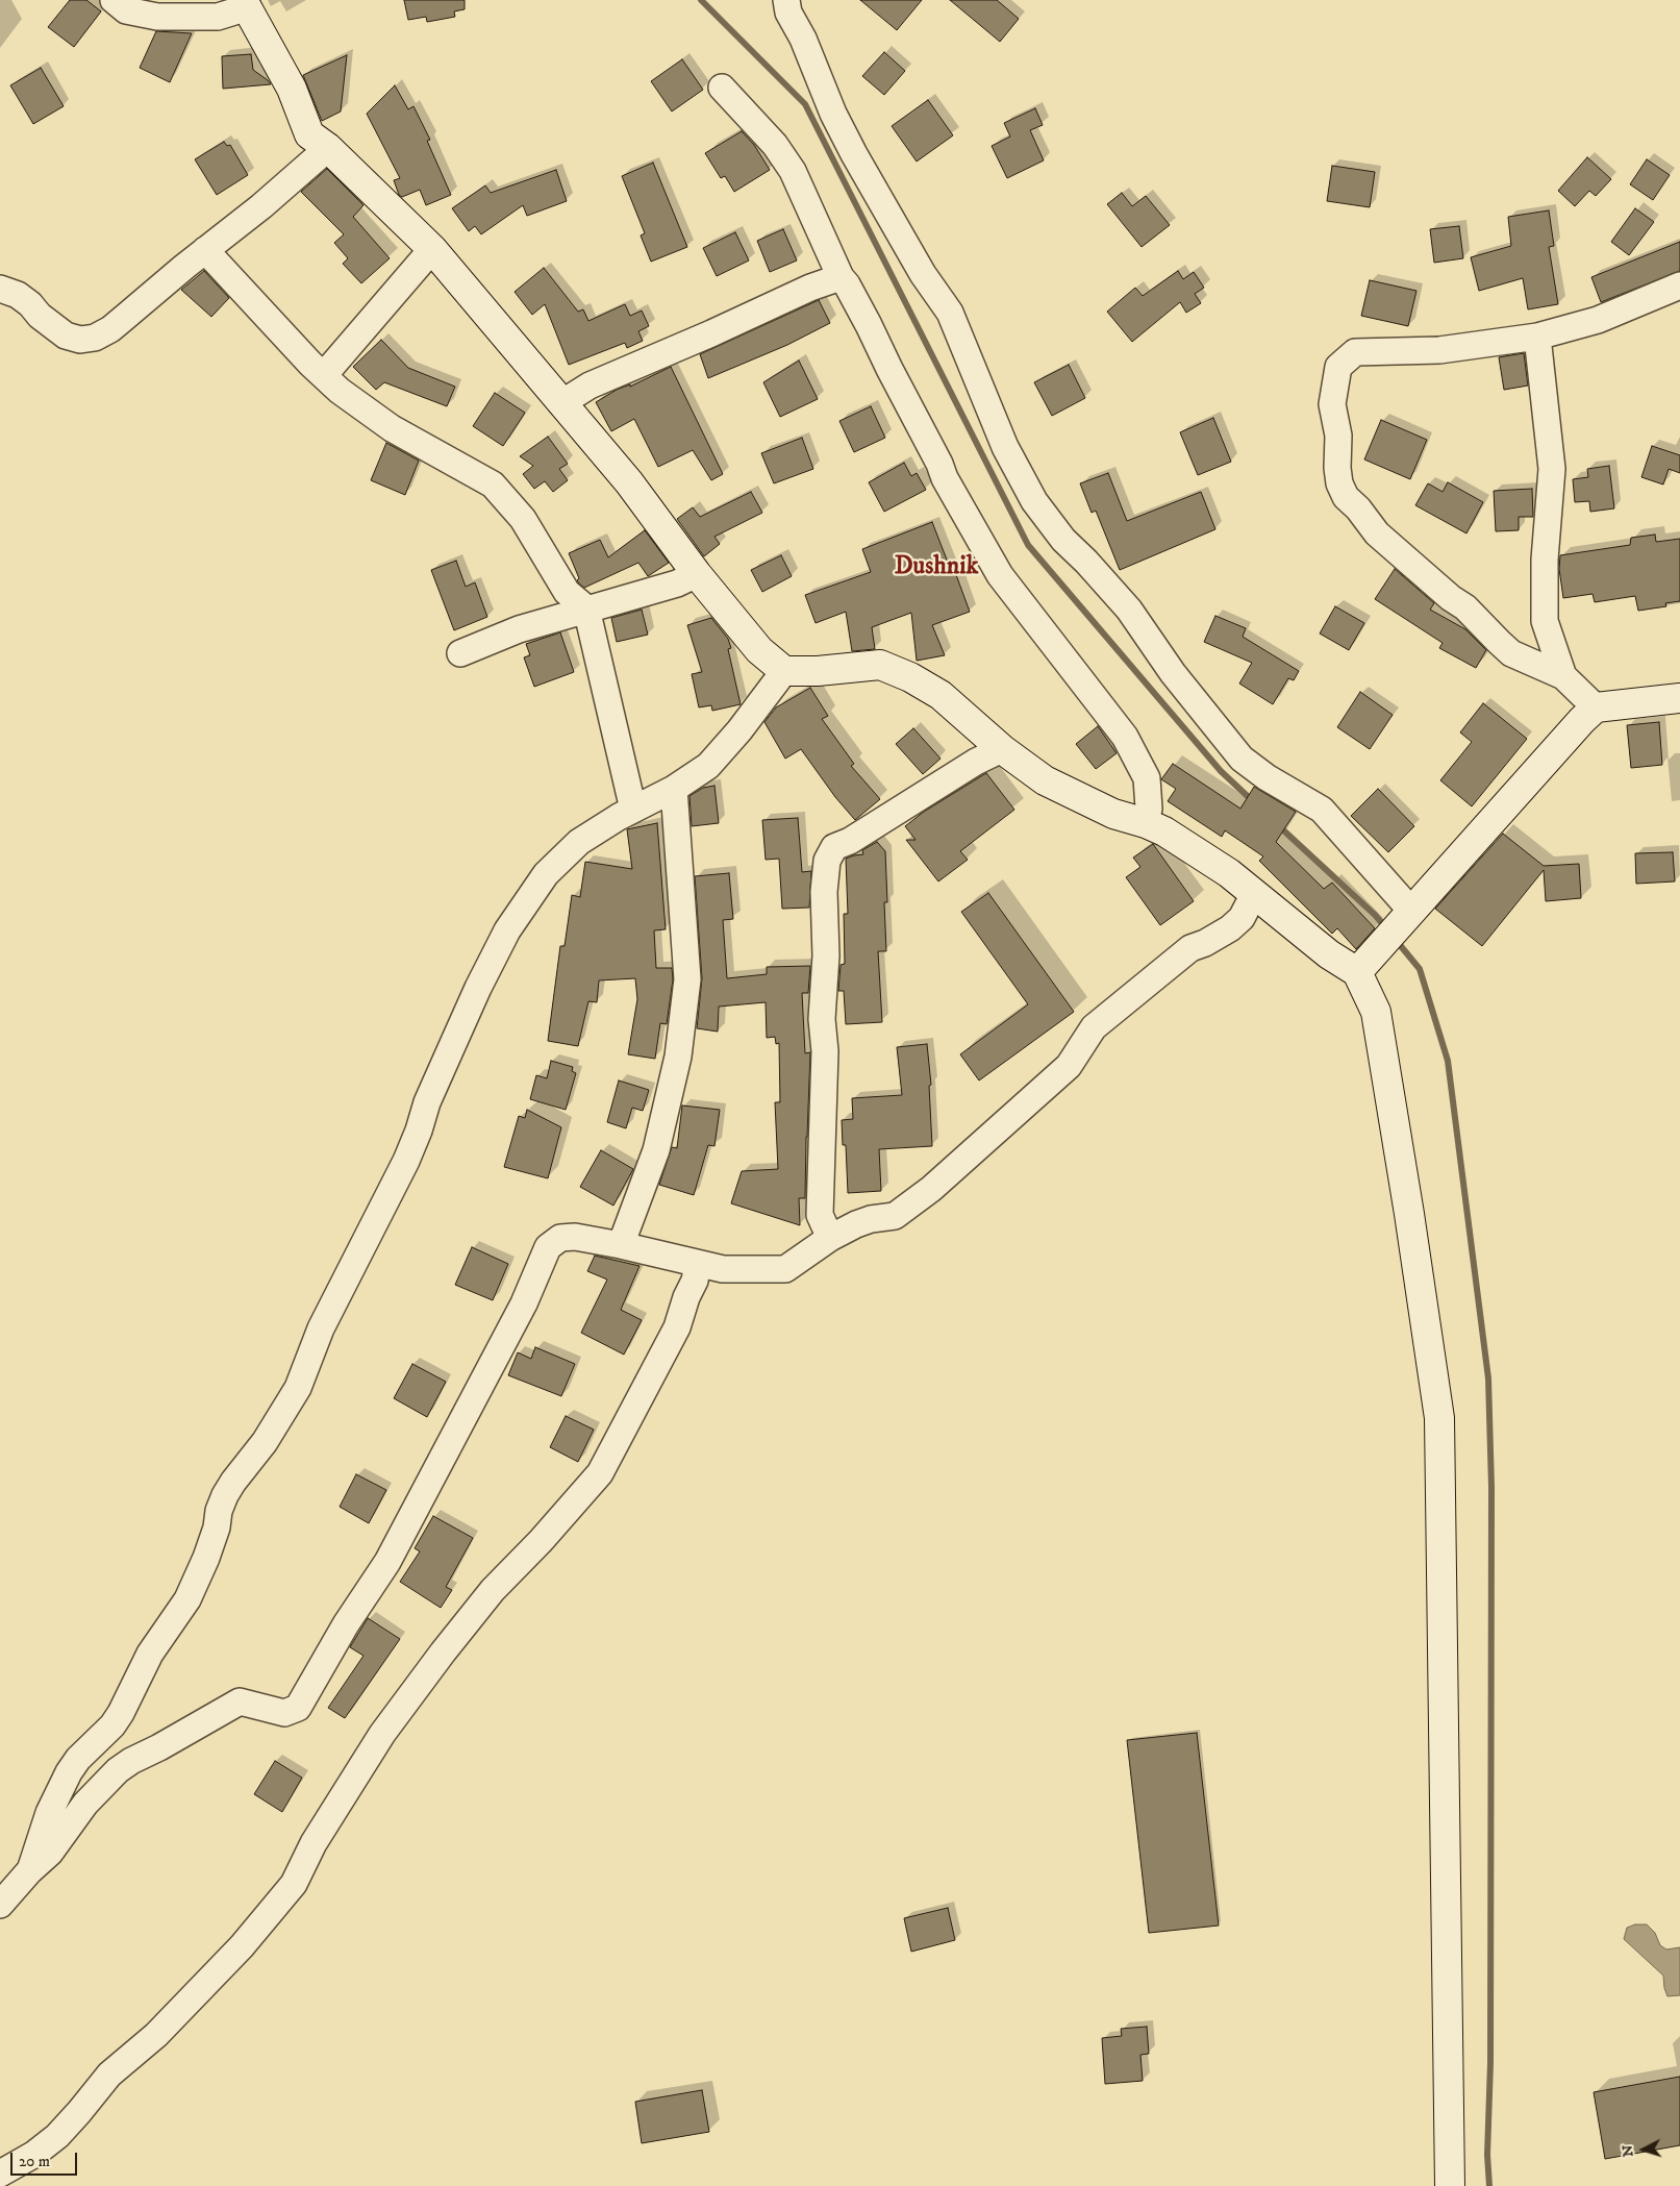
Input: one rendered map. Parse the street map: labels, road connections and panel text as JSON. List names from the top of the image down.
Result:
{
  "districts": ["Dushnik"],
  "scale_bar": "20 m",
  "north": "left"
}
